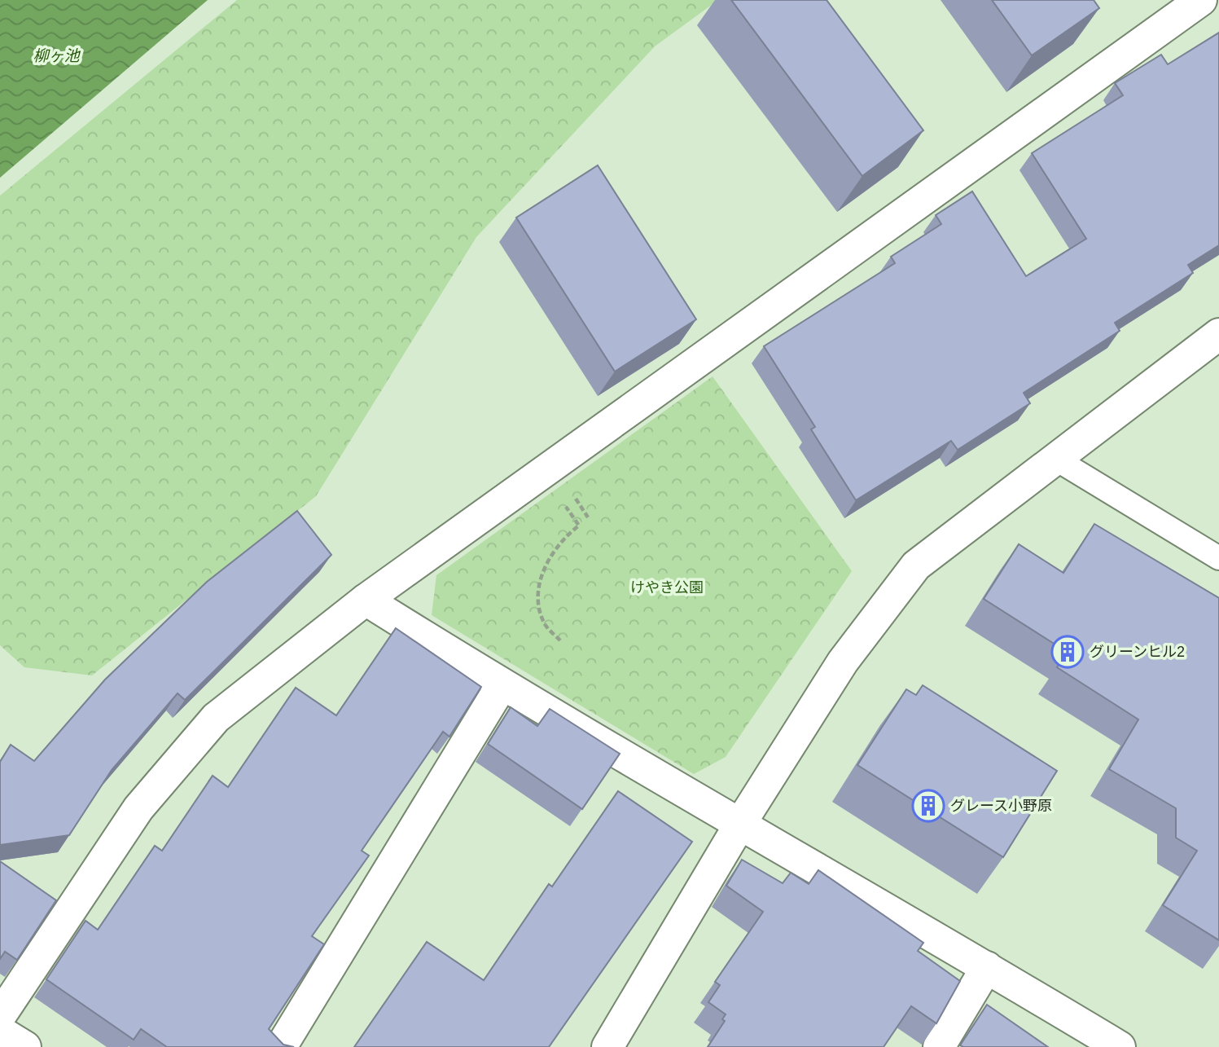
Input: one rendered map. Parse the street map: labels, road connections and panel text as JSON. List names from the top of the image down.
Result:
{
  "water": ["柳ヶ池"],
  "parks": ["けやき公園"],
  "places": {
    "building": ["グリーンヒル2", "グレース小野原"]
  }
}
